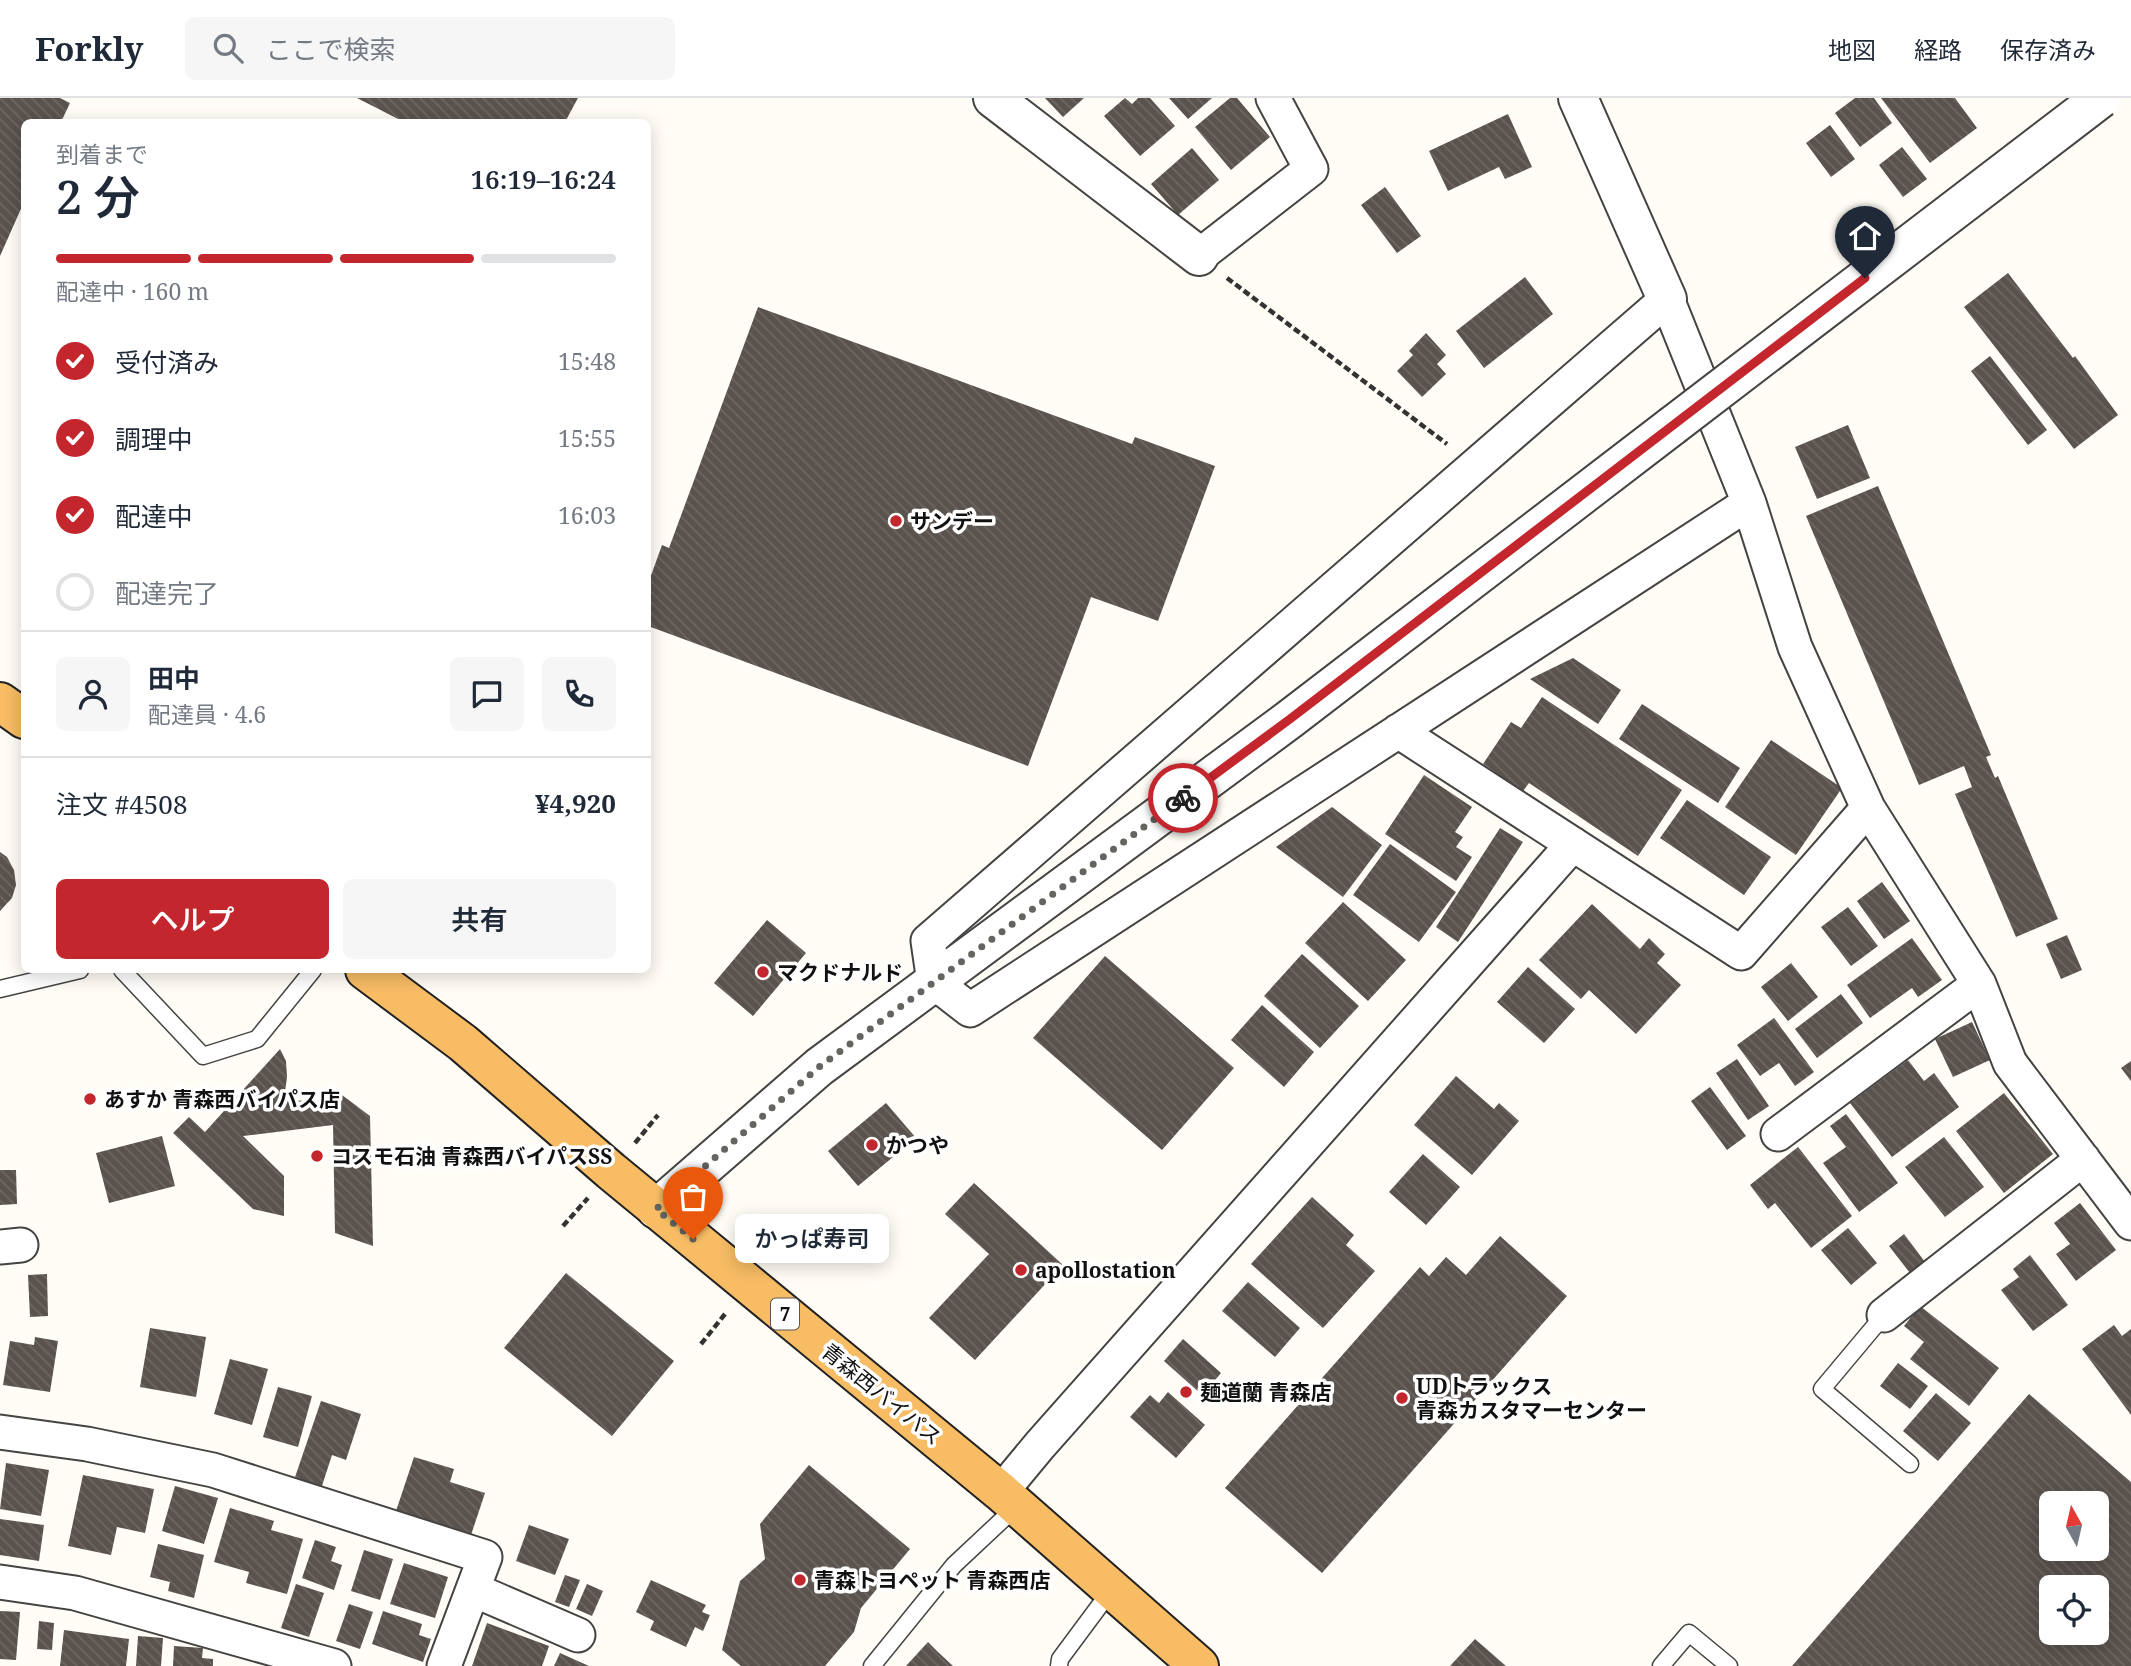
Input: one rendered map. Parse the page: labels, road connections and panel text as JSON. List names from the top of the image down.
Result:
{
  "streets": {
    "highway": ["7", "青森西バイパス"]
  },
  "places": [
    "サンデー",
    "マクドナルド",
    "あすか 青森西バイパス店",
    "かつや",
    "コスモ石油 青森西バイパスSS",
    "かっぱ寿司",
    "apollostation",
    "麺道蘭 青森店",
    "UDトラックス 青森カスタマーセンター",
    "青森トヨペット 青森西店"
  ],
  "north": "top",
  "page": {
    "header": "Forkly",
    "search": "ここで検索",
    "nav": ["地図", "経路", "保存済み"],
    "heading": ["2 分", "到着まで", "16:19–16:24"],
    "panel": [
      "田中",
      "配達員 · 4.6",
      "注文 #4508",
      "¥4,920"
    ],
    "bar": "配達中 · 160 m",
    "list": [
      ["受付済み", "15:48"],
      ["調理中", "15:55"],
      ["配達中", "16:03"],
      "配達完了"
    ],
    "buttons": ["ヘルプ", "共有"],
    "bubble": "かっぱ寿司"
  }
}
